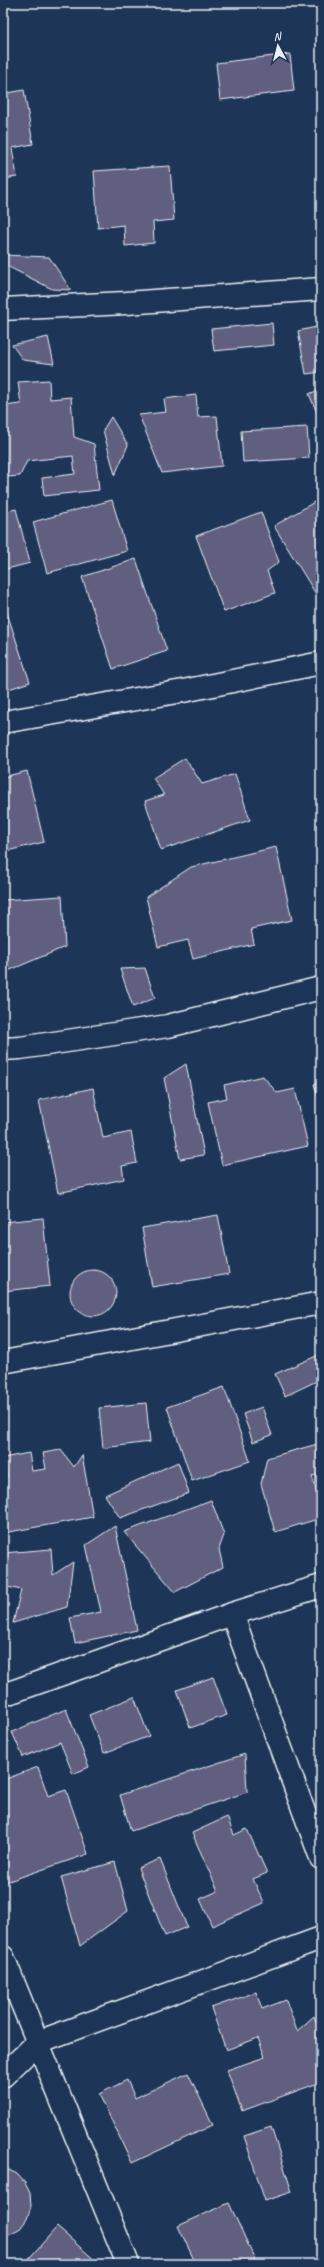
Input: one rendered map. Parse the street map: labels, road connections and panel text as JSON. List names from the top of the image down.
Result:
{
  "north": "top"
}
